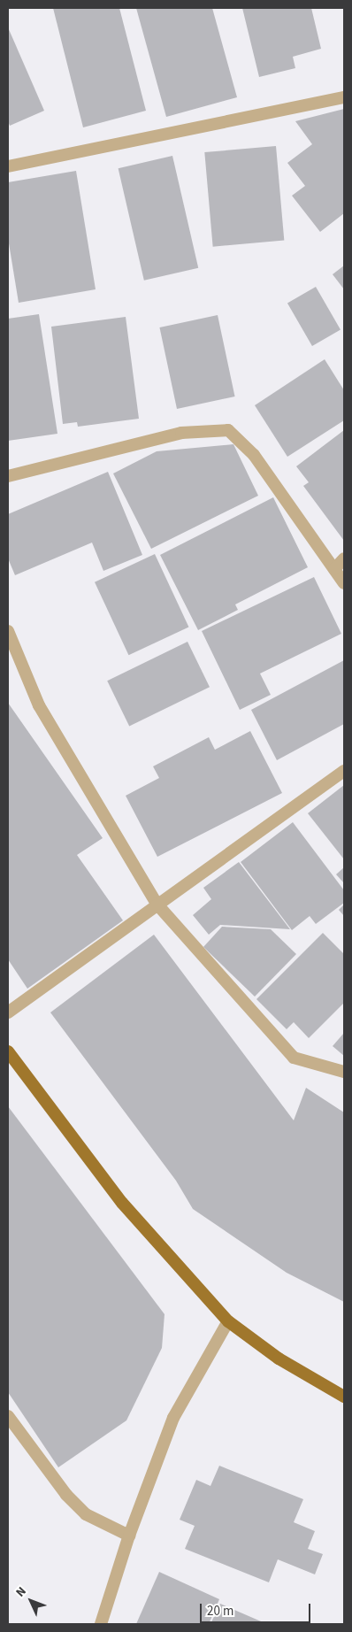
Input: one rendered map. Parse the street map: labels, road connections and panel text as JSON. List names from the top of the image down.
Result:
{
  "scale_bar": "20 m",
  "north": "top left"
}
